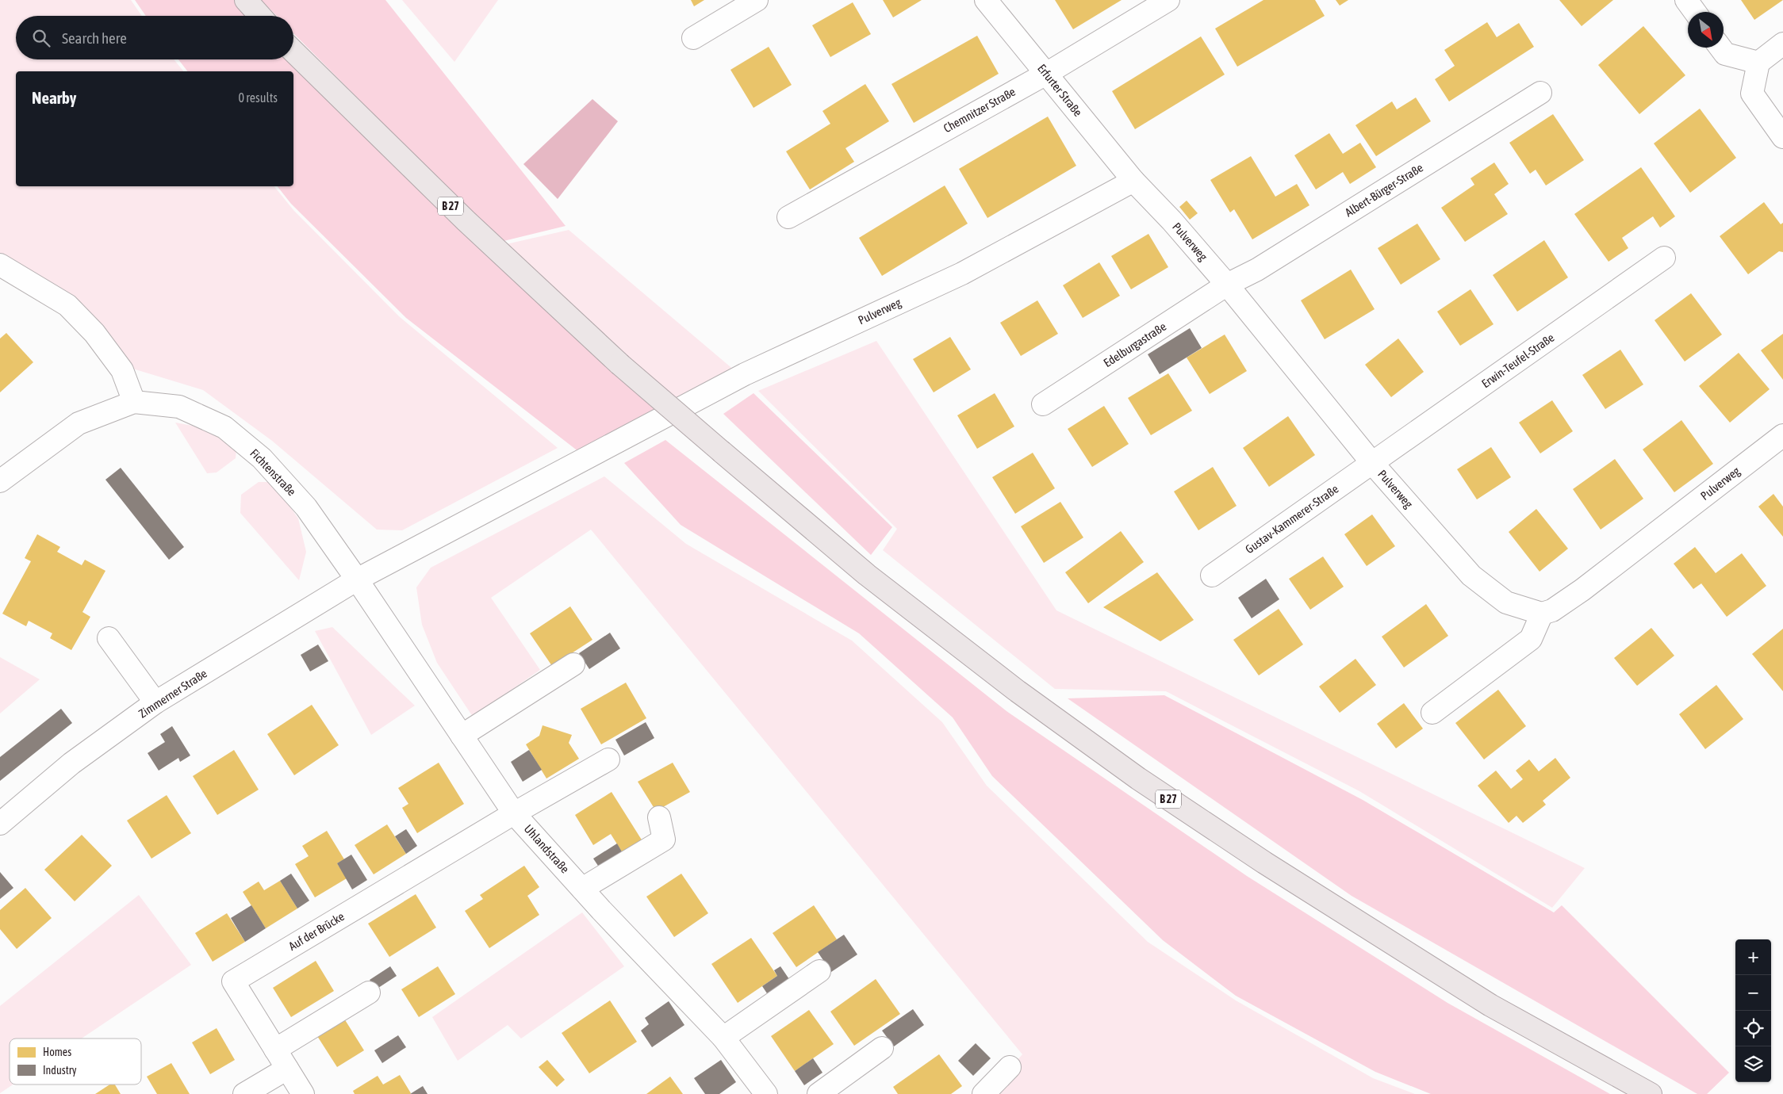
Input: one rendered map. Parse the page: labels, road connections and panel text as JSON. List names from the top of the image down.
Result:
{
  "streets": {
    "main road": ["B 27"],
    "street": [
      "Erfurter Straße",
      "Chemnitzer Straße",
      "Albert-Bürger-Straße",
      "Pulverweg",
      "Edelburgastraße",
      "Erwin-Teufel-Straße",
      "Fichtenstraße",
      "Gustav-Kammerer-Straße",
      "Zimmerner Straße",
      "Uhlandstraße",
      "Auf der Brücke"
    ]
  },
  "crossings": [
    ["Erfurter Straße", "Chemnitzer Straße"],
    ["Erfurter Straße", "Pulverweg"],
    ["Albert-Bürger-Straße", "Pulverweg"],
    ["Albert-Bürger-Straße", "Edelburgastraße"],
    ["Pulverweg", "Edelburgastraße"],
    ["Pulverweg", "Erwin-Teufel-Straße"],
    ["Pulverweg", "Fichtenstraße"],
    ["Pulverweg", "Gustav-Kammerer-Straße"],
    ["Pulverweg", "Zimmerner Straße"],
    ["Pulverweg", "Uhlandstraße"],
    ["Erwin-Teufel-Straße", "Gustav-Kammerer-Straße"],
    ["Fichtenstraße", "Zimmerner Straße"],
    ["Fichtenstraße", "Uhlandstraße"],
    ["Zimmerner Straße", "Uhlandstraße"],
    ["Uhlandstraße", "Auf der Brücke"]
  ],
  "legend": ["Homes", "Industry"],
  "north": "bottom right",
  "page": {
    "search": "Search here",
    "heading": ["Nearby", "0 results"],
    "map_buttons": ["+", "−"]
  }
}
